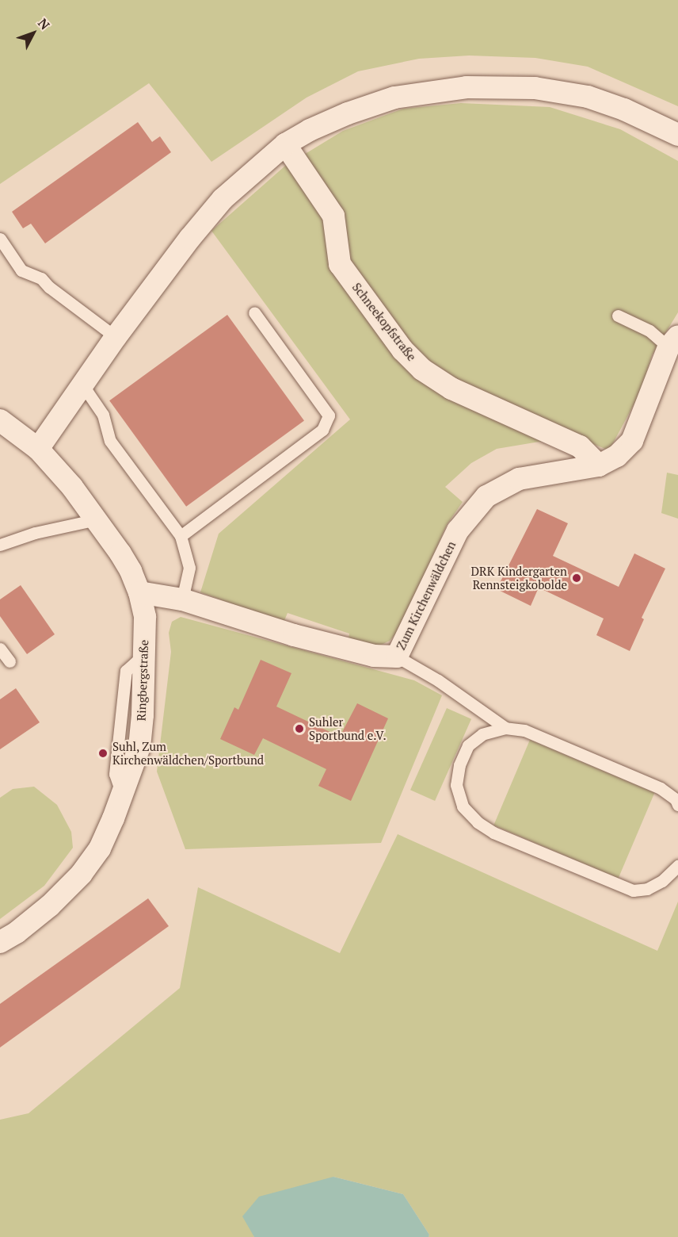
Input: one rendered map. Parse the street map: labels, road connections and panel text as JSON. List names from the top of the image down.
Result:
{
  "streets": {
    "street": ["Schneekopfstraße", "Zum Kirchenwäldchen", "Ringbergstraße"]
  },
  "crossings": [
    ["Schneekopfstraße", "Zum Kirchenwäldchen"],
    ["Zum Kirchenwäldchen", "Ringbergstraße"]
  ],
  "places": ["DRK Kindergarten Rennsteigkobolde", "Suhler Sportbund e.V.", "Suhl, Zum Kirchenwäldchen/Sportbund"],
  "north": "top right"
}
